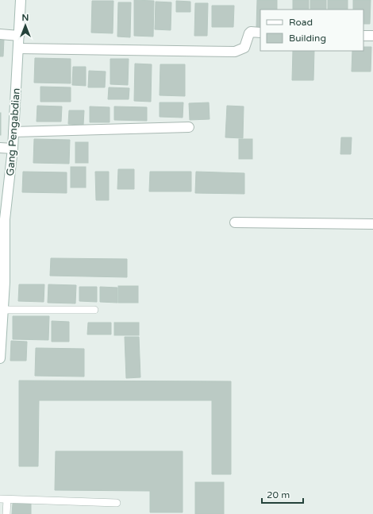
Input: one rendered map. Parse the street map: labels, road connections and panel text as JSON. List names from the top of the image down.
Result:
{
  "streets": {
    "street": ["Gang Pengabdian"]
  },
  "legend": ["Road", "Building"],
  "scale_bar": "20 m",
  "north": "top"
}
